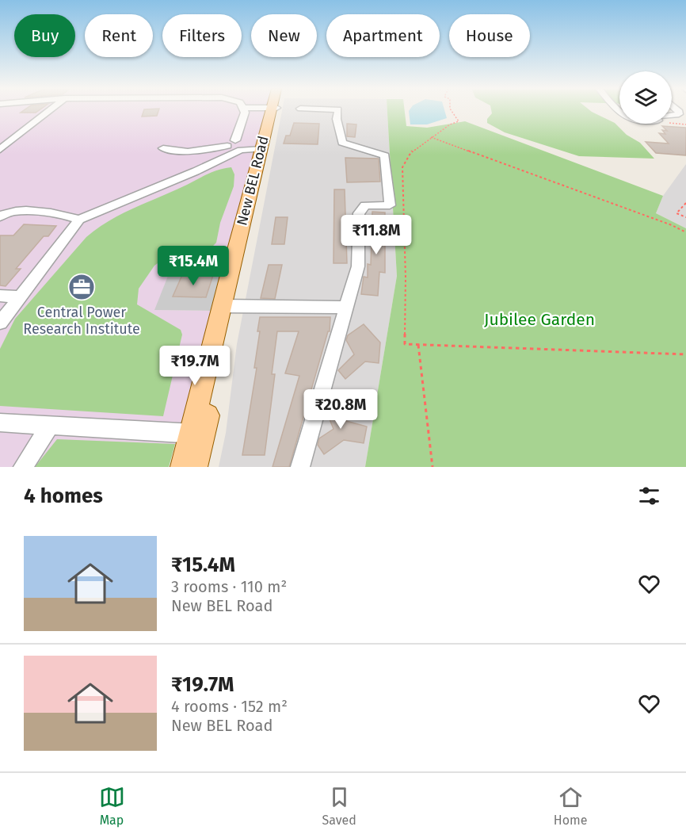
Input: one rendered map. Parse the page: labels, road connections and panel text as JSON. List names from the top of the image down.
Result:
{
  "streets": {
    "main road": ["New BEL Road"]
  },
  "parks": ["Jubilee Garden"],
  "places": {
    "office": ["Central Power Research Institute"]
  },
  "page": {
    "chip": [
      "Buy",
      "Rent",
      "Filters",
      "New",
      "Apartment",
      "House"
    ],
    "price": [
      "₹11.8M",
      "₹15.4M",
      "₹19.7M",
      "₹20.8M"
    ],
    "heading": "4 homes",
    "list": [
      {
        "name": "₹15.4M",
        "note": "3 rooms · 110 m² · New BEL Road"
      },
      {
        "name": "₹19.7M",
        "note": "4 rooms · 152 m² · New BEL Road"
      }
    ],
    "tabs": ["Map", "Saved", "Home"]
  }
}
